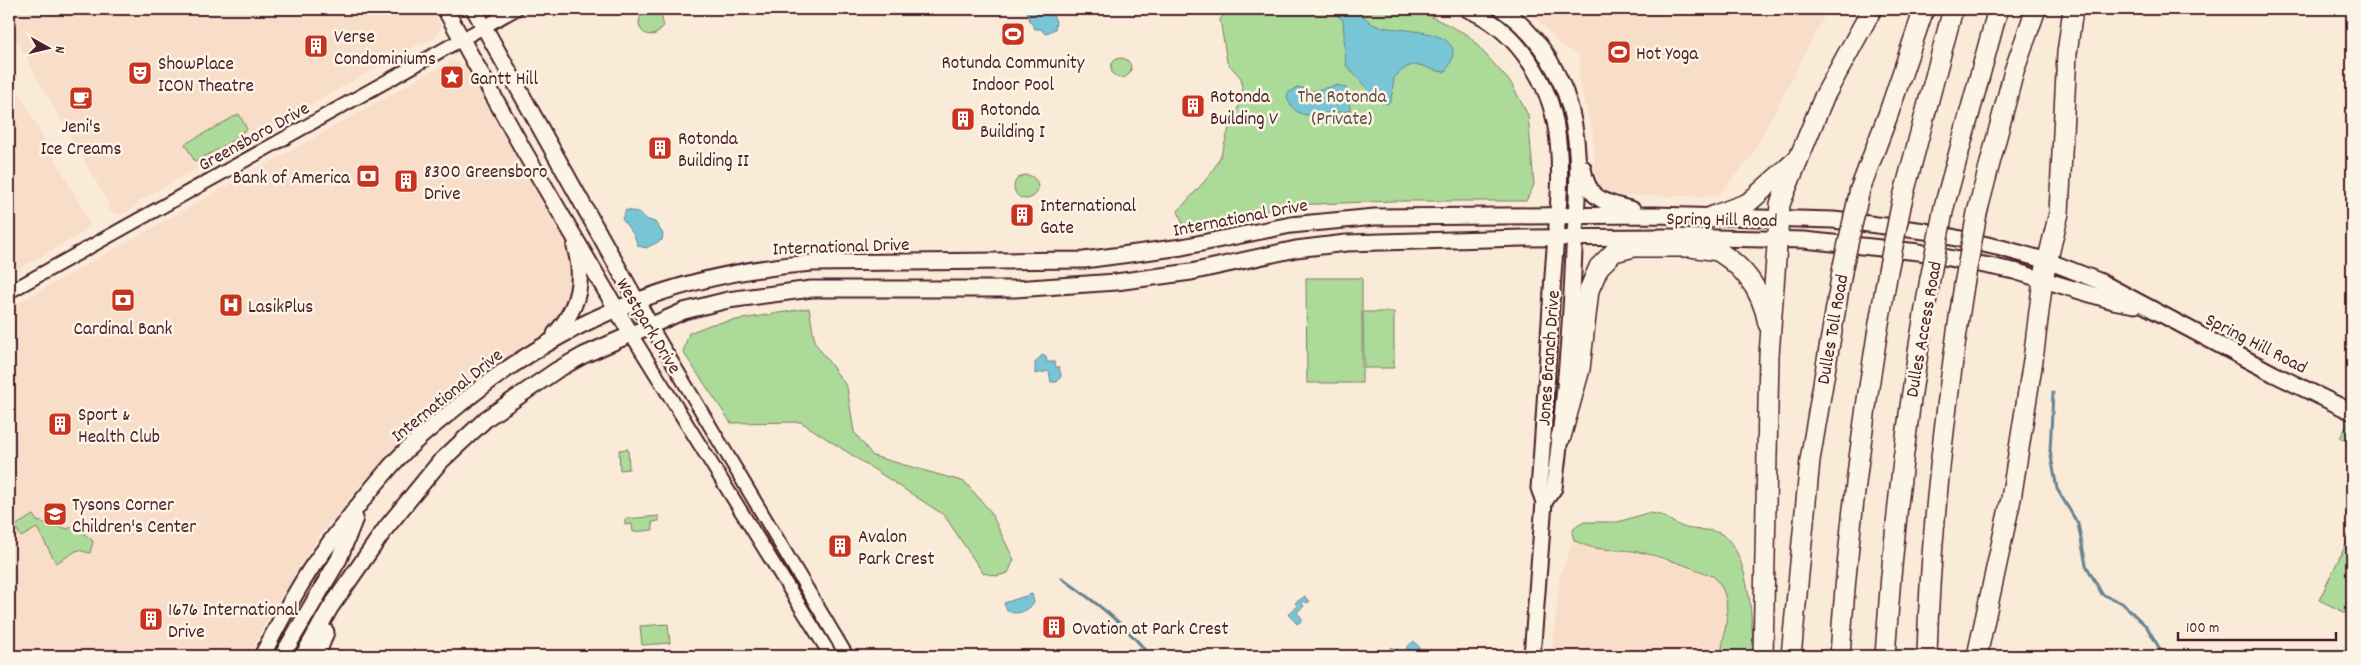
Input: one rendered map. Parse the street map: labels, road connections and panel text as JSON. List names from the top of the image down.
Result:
{
  "streets": {
    "highway": ["Dulles Toll Road", "Dulles Access Road"],
    "main road": [
      "International Drive",
      "Spring Hill Road",
      "Westpark Drive",
      "Jones Branch Drive"
    ],
    "street": ["Greensboro Drive"]
  },
  "crossings": [
    ["Greensboro Drive", "Westpark Drive"],
    ["International Drive", "Spring Hill Road"],
    ["International Drive", "Westpark Drive"],
    ["International Drive", "Jones Branch Drive"],
    ["Spring Hill Road", "Jones Branch Drive"]
  ],
  "parks": ["The Rotonda (Private)"],
  "places": {
    "sports": ["Rotunda Community Indoor Pool", "Hot Yoga"],
    "building": [
      "Verse Condominiums",
      "Rotonda Building V",
      "Rotonda Building I",
      "Rotonda Building II",
      "8300 Greensboro Drive",
      "International Gate",
      "Sport & Health Club",
      "Avalon Park Crest",
      "1676 International Drive",
      "Ovation at Park Crest"
    ],
    "theatre": ["ShowPlace ICON Theatre"],
    "place": ["Gantt Hill"],
    "cafe": ["Jeni's Ice Creams"],
    "bank": ["Bank of America", "Cardinal Bank"],
    "hospital": ["LasikPlus"],
    "school or university": ["Tysons Corner Children's Center"]
  },
  "scale_bar": "100 m",
  "north": "right"
}
